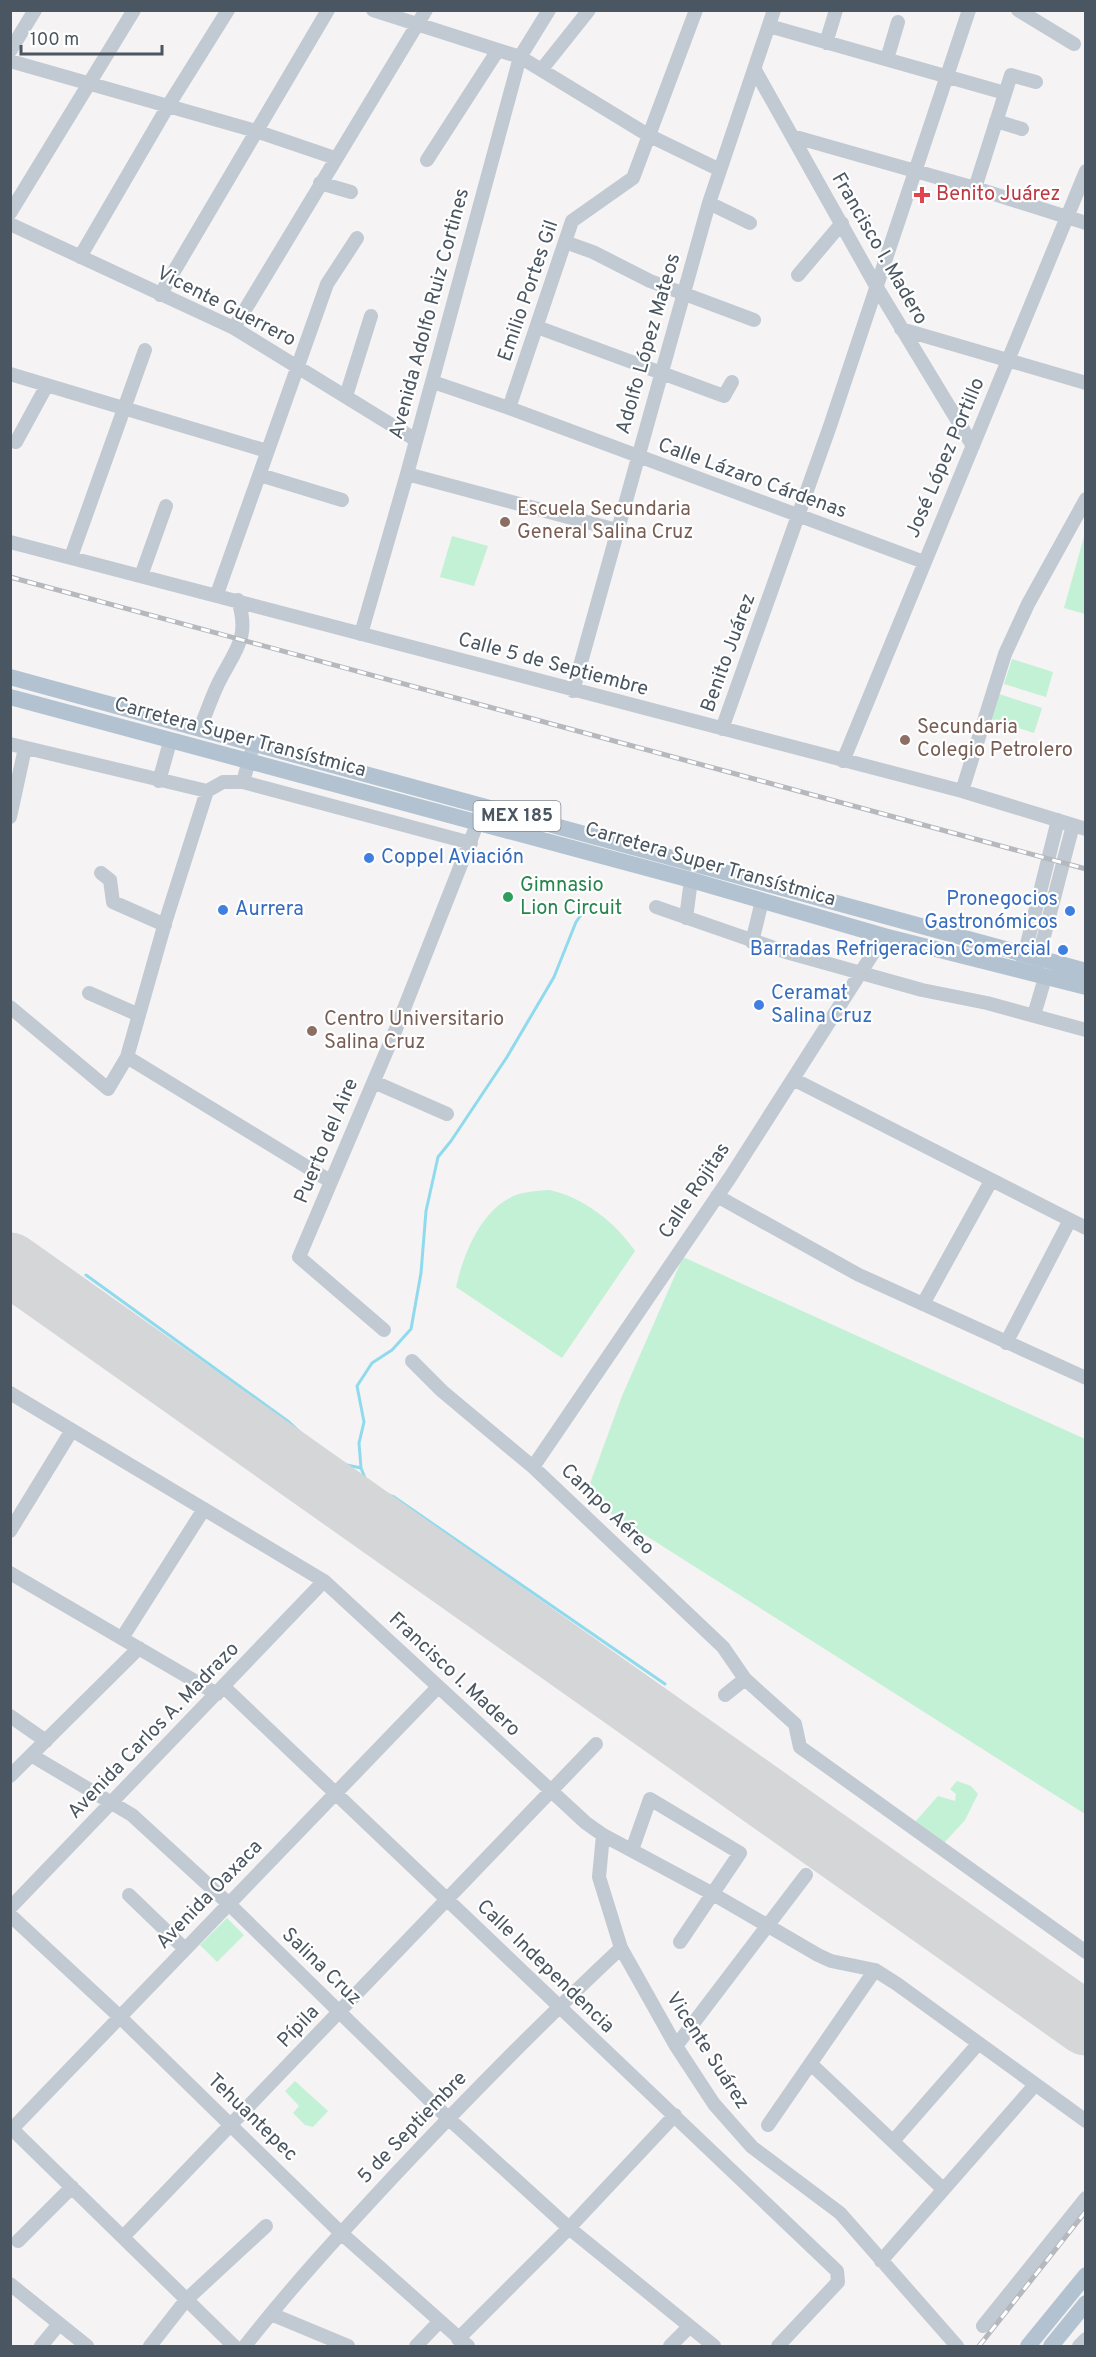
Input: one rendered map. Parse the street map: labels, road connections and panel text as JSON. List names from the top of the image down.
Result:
{
  "streets": {
    "main road": ["Carretera Super Transístmica", "MEX 185"],
    "street": [
      "Francisco I. Madero",
      "Emilio Portes Gil",
      "Vicente Guerrero",
      "Avenida Adolfo Ruiz Cortines",
      "Adolfo López Mateos",
      "José López Portillo",
      "Calle Lázaro Cárdenas",
      "Benito Juárez",
      "Calle 5 de Septiembre",
      "Puerto del Aire",
      "Calle Rojitas",
      "Campo Aéreo",
      "Avenida Carlos A. Madrazo",
      "Avenida Oaxaca",
      "Salina Cruz",
      "Calle Independencia",
      "Pípila",
      "Vicente Suárez",
      "Tehuantepec",
      "5 de Septiembre"
    ]
  },
  "crossings": [
    ["Francisco I. Madero", "Adolfo López Mateos"],
    ["Francisco I. Madero", "José López Portillo"],
    ["Francisco I. Madero", "Benito Juárez"],
    ["Francisco I. Madero", "Avenida Carlos A. Madrazo"],
    ["Francisco I. Madero", "Avenida Oaxaca"],
    ["Francisco I. Madero", "Pípila"],
    ["Francisco I. Madero", "Vicente Suárez"],
    ["Emilio Portes Gil", "Calle Lázaro Cárdenas"],
    ["Vicente Guerrero", "Avenida Adolfo Ruiz Cortines"],
    ["Avenida Adolfo Ruiz Cortines", "Calle Lázaro Cárdenas"],
    ["Avenida Adolfo Ruiz Cortines", "Calle 5 de Septiembre"],
    ["Adolfo López Mateos", "Calle Lázaro Cárdenas"],
    ["Adolfo López Mateos", "Calle 5 de Septiembre"],
    ["José López Portillo", "Calle Lázaro Cárdenas"],
    ["José López Portillo", "Calle 5 de Septiembre"],
    ["Calle Lázaro Cárdenas", "Benito Juárez"],
    ["Benito Juárez", "Calle 5 de Septiembre"],
    ["Carretera Super Transístmica", "MEX 185"],
    ["Carretera Super Transístmica", "Puerto del Aire"],
    ["Carretera Super Transístmica", "Calle Rojitas"],
    ["Calle Rojitas", "Campo Aéreo"],
    ["Avenida Carlos A. Madrazo", "Salina Cruz"],
    ["Avenida Carlos A. Madrazo", "Calle Independencia"],
    ["Avenida Oaxaca", "Salina Cruz"],
    ["Avenida Oaxaca", "Calle Independencia"],
    ["Avenida Oaxaca", "Tehuantepec"],
    ["Salina Cruz", "Pípila"],
    ["Salina Cruz", "5 de Septiembre"],
    ["Calle Independencia", "Pípila"],
    ["Calle Independencia", "5 de Septiembre"],
    ["Pípila", "Tehuantepec"],
    ["Vicente Suárez", "5 de Septiembre"],
    ["Tehuantepec", "5 de Septiembre"]
  ],
  "places": {
    "health": ["Benito Juárez"],
    "other": [
      "Escuela Secundaria General Salina Cruz",
      "Secundaria Colegio Petrolero",
      "Coppel Aviación",
      "Gimnasio Lion Circuit",
      "Aurrera",
      "Pronegocios Gastronómicos",
      "Barradas Refrigeracion Comercial",
      "Ceramat Salina Cruz",
      "Centro Universitario Salina Cruz"
    ]
  },
  "scale_bar": "100 m"
}
